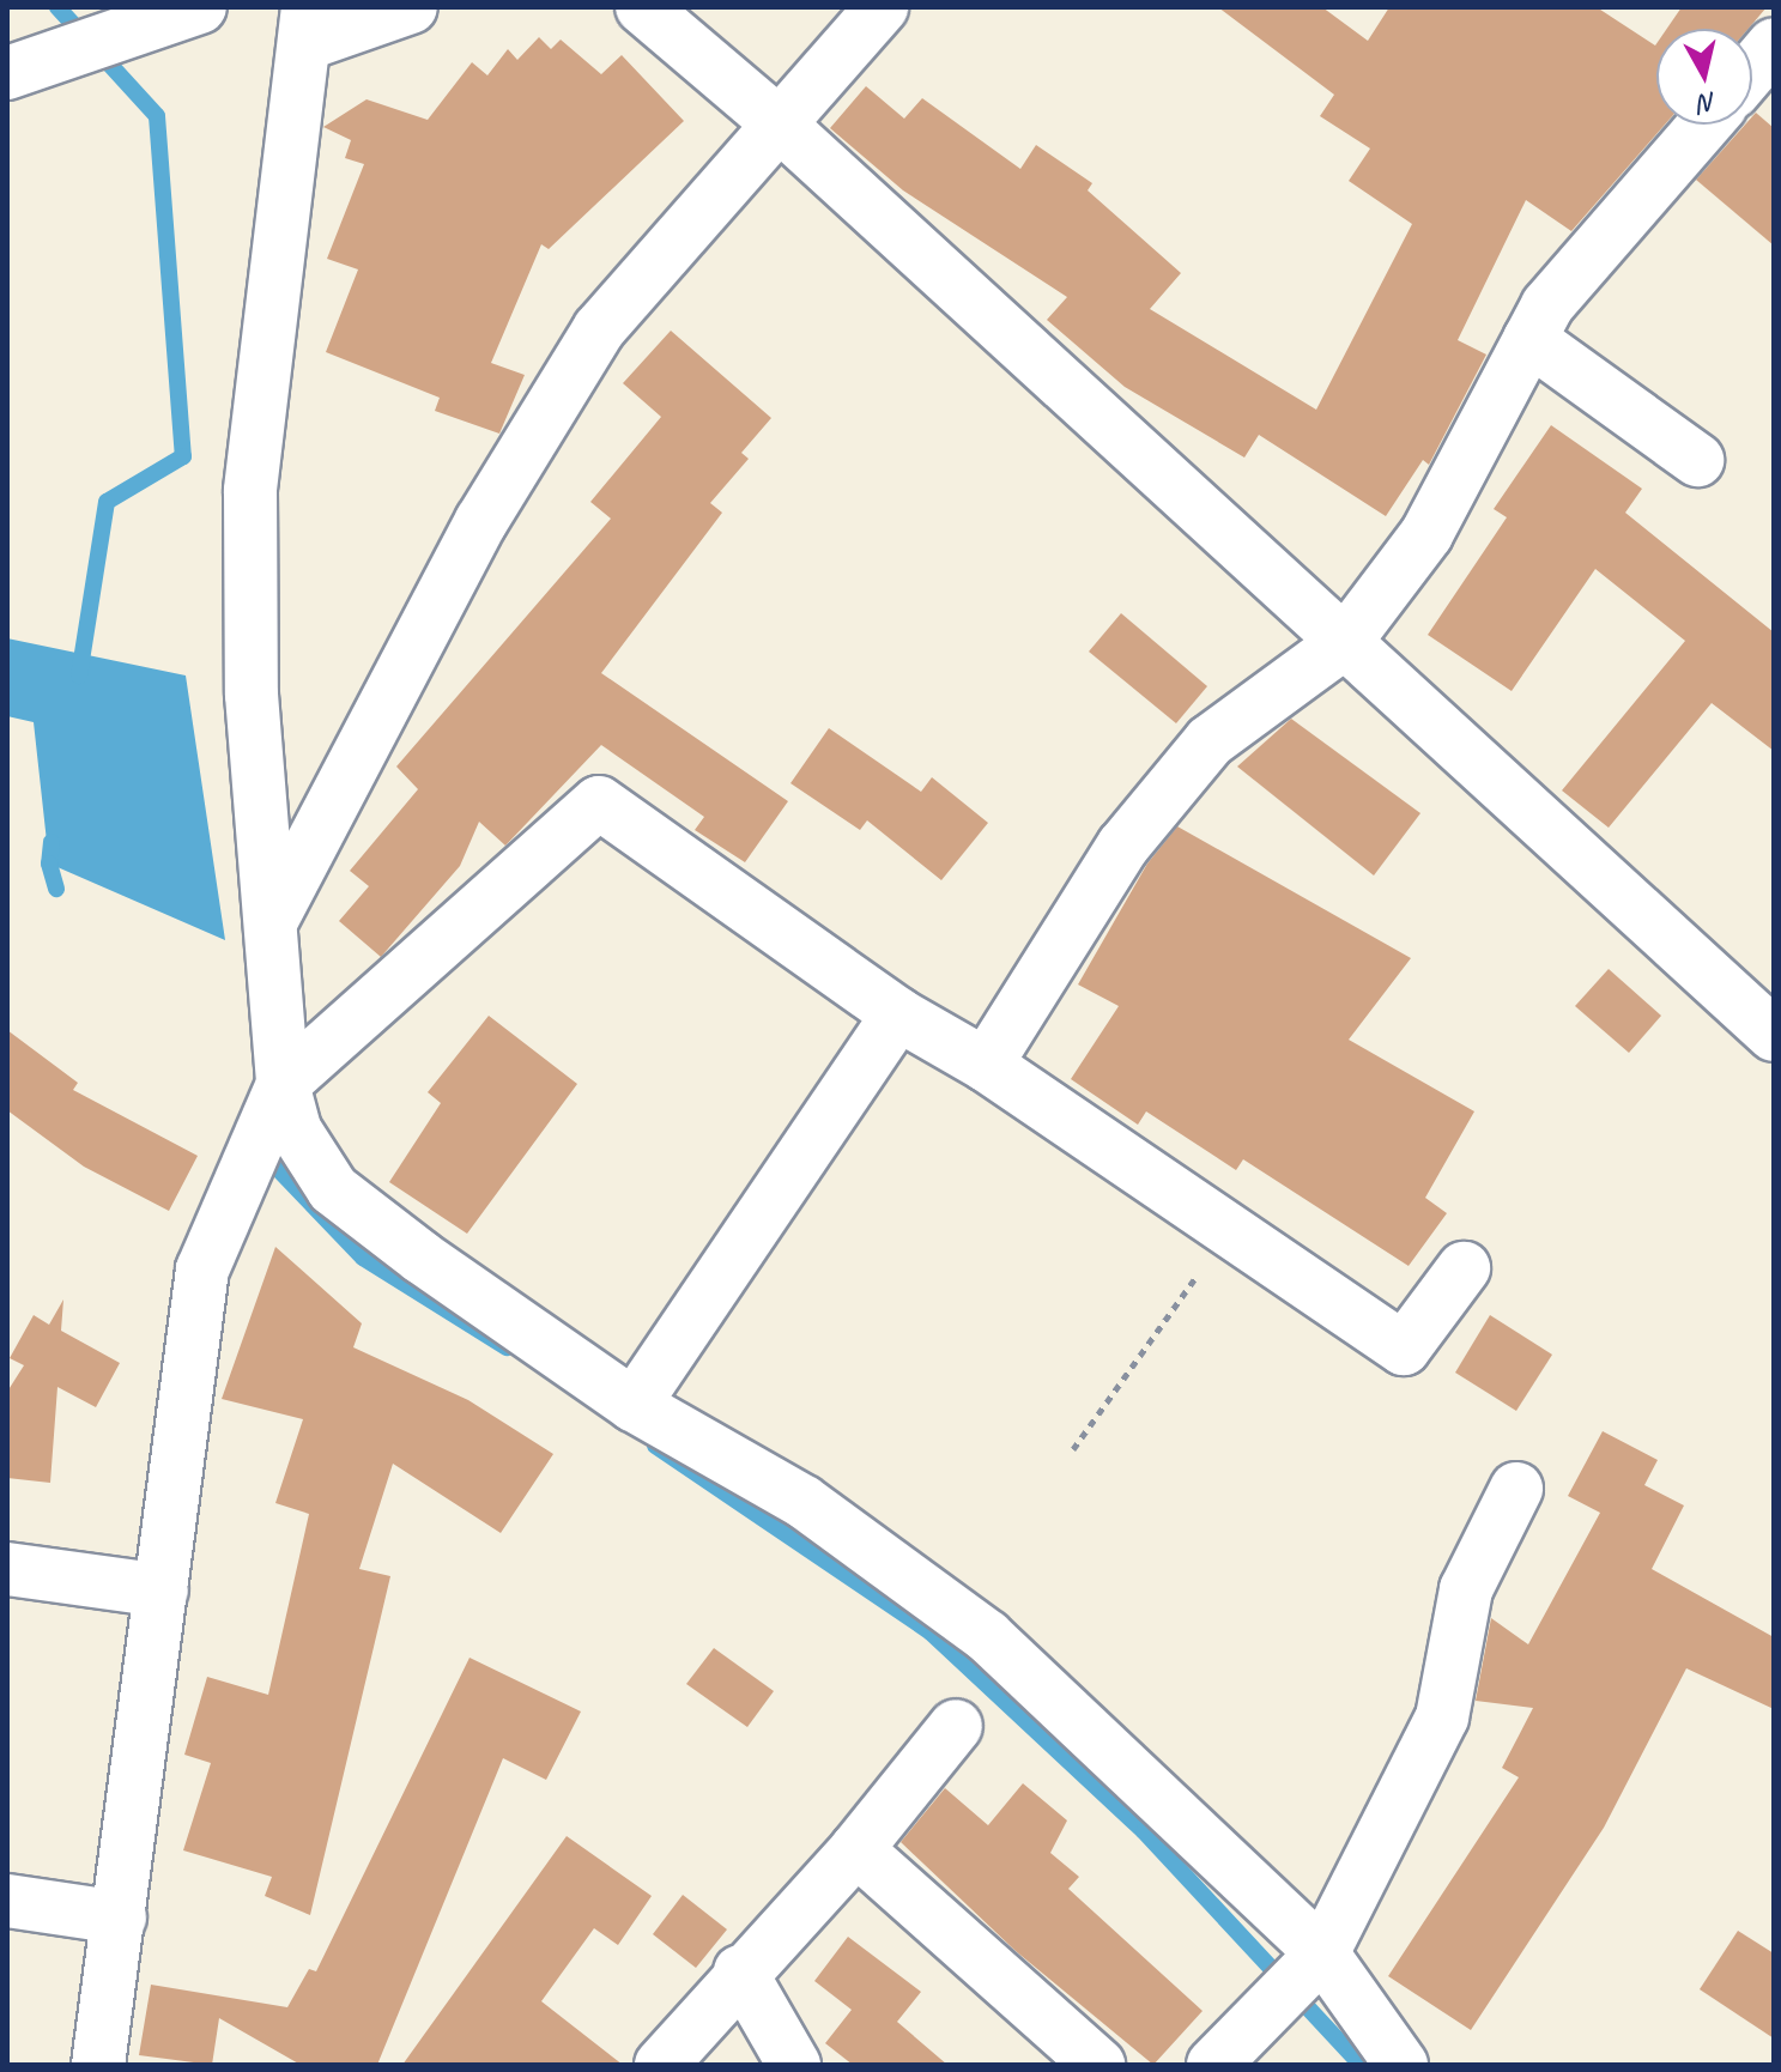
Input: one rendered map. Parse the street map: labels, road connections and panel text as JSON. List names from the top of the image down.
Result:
{
  "north": "bottom"
}
